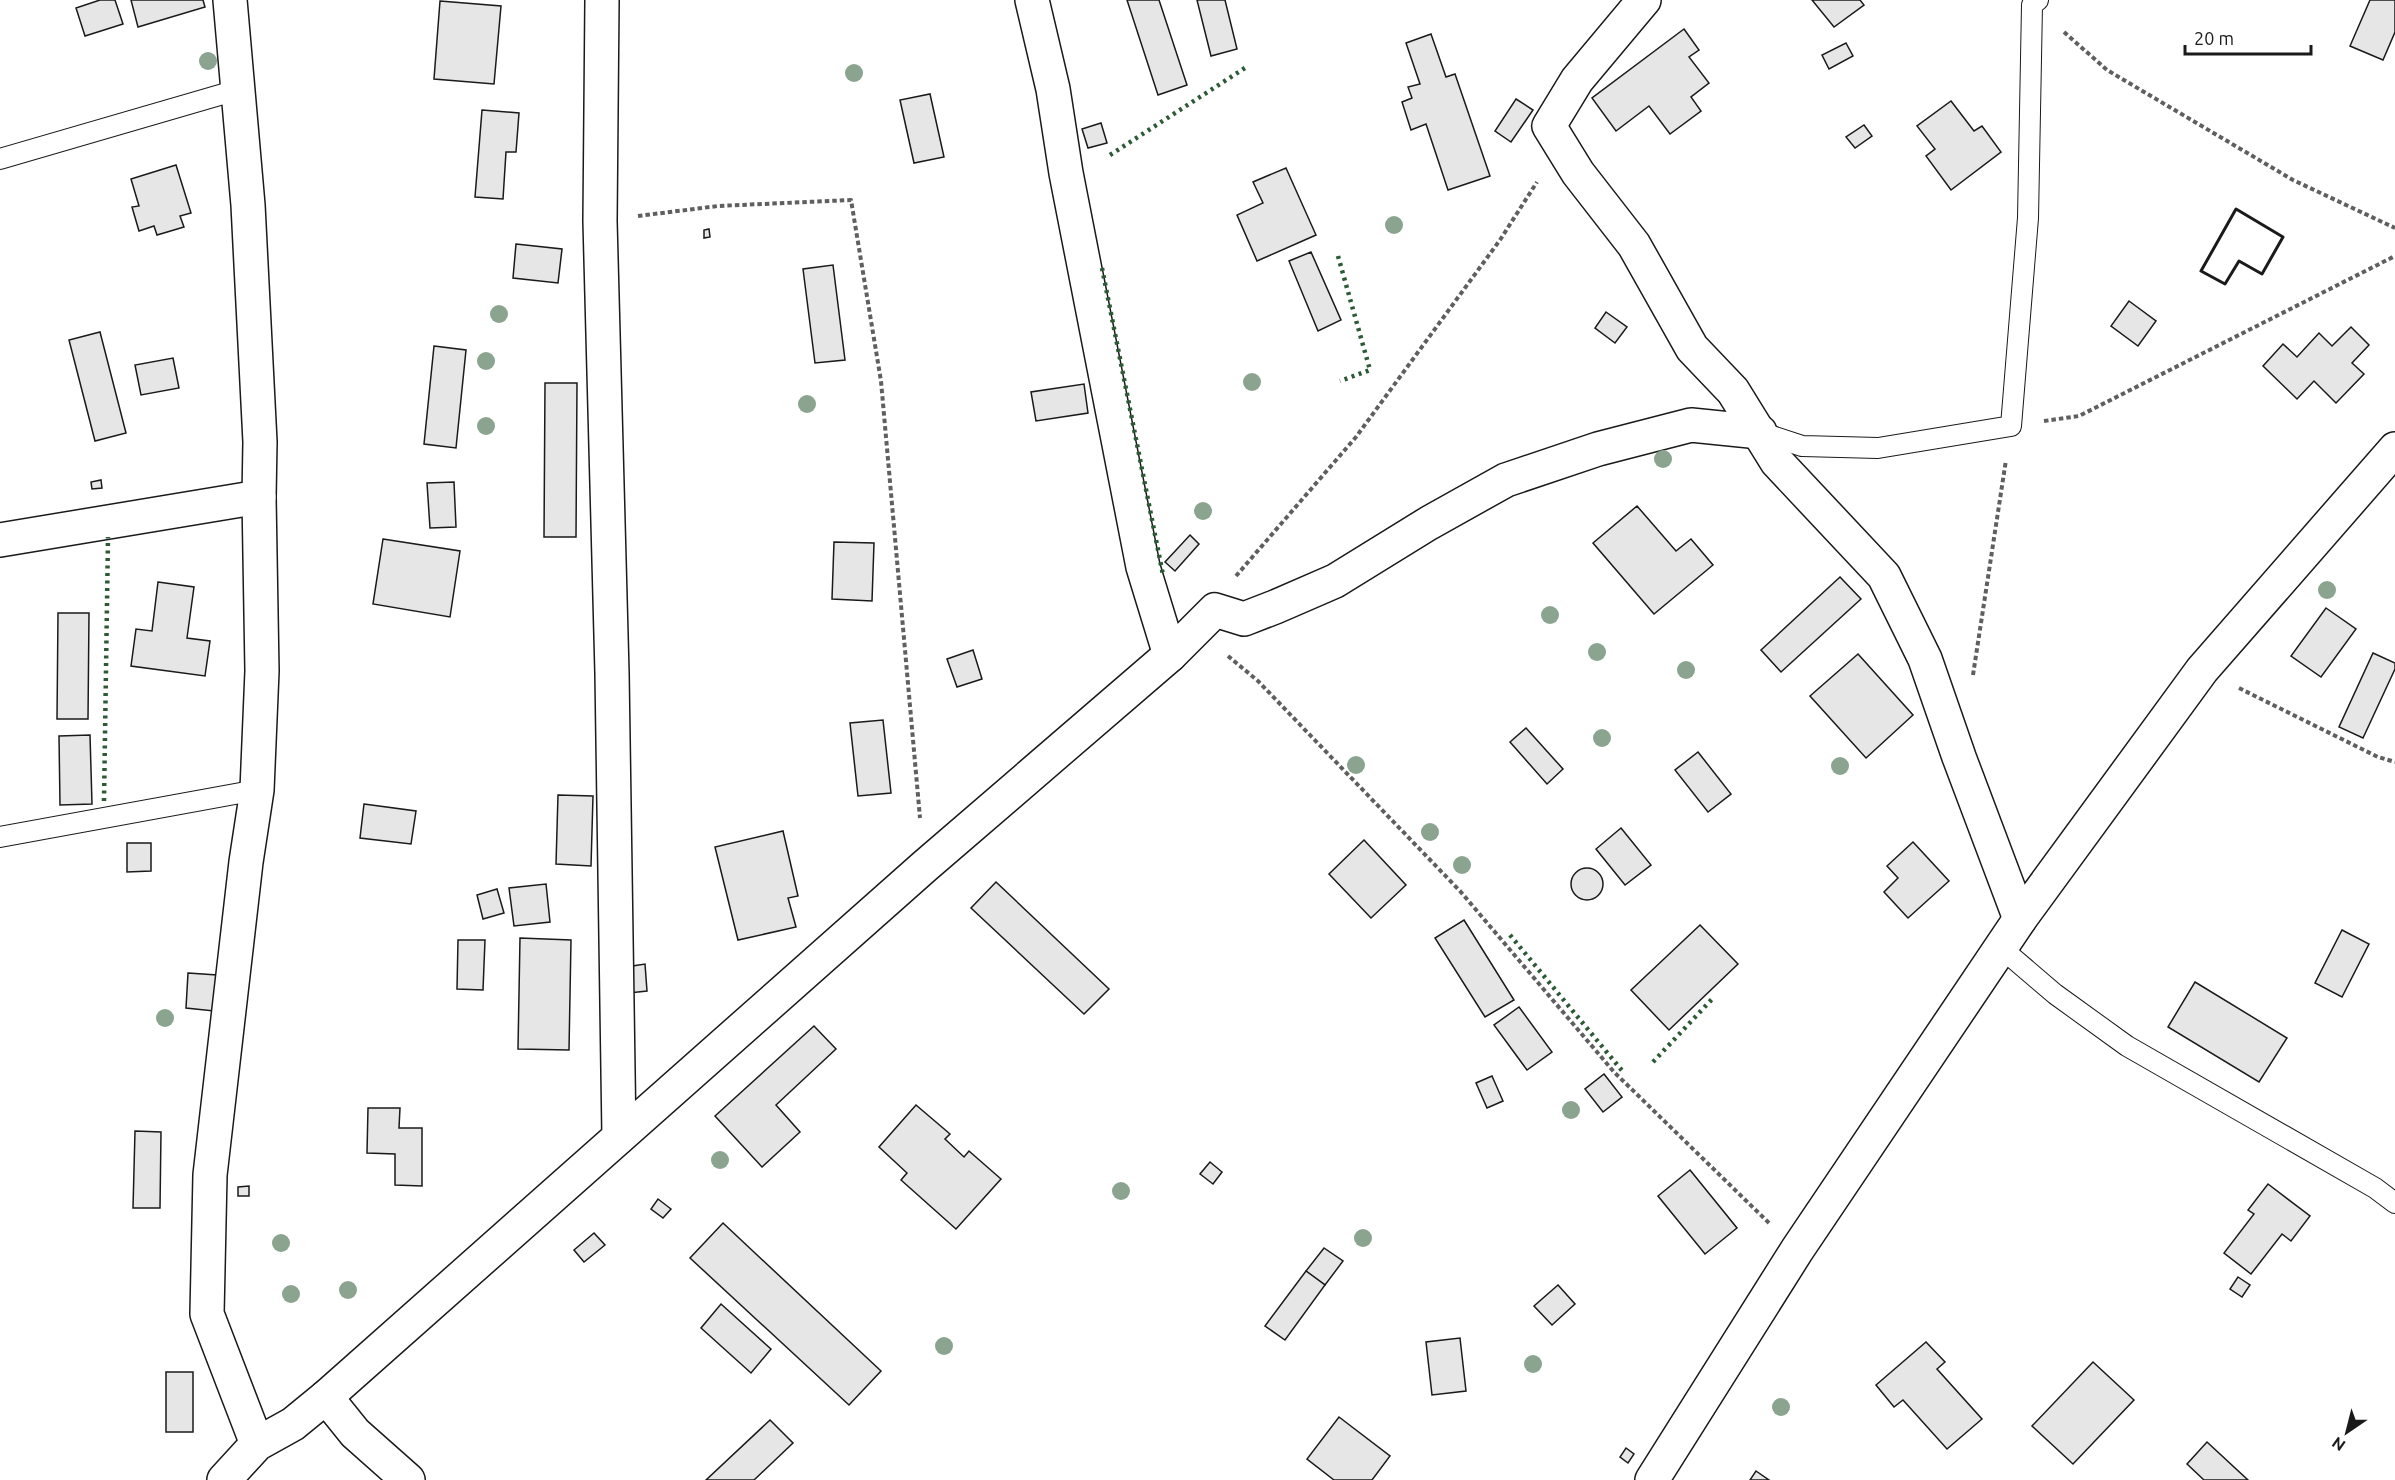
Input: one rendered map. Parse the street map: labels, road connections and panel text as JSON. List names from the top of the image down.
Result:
{
  "scale_bar": "20 m",
  "north": "bottom left"
}
